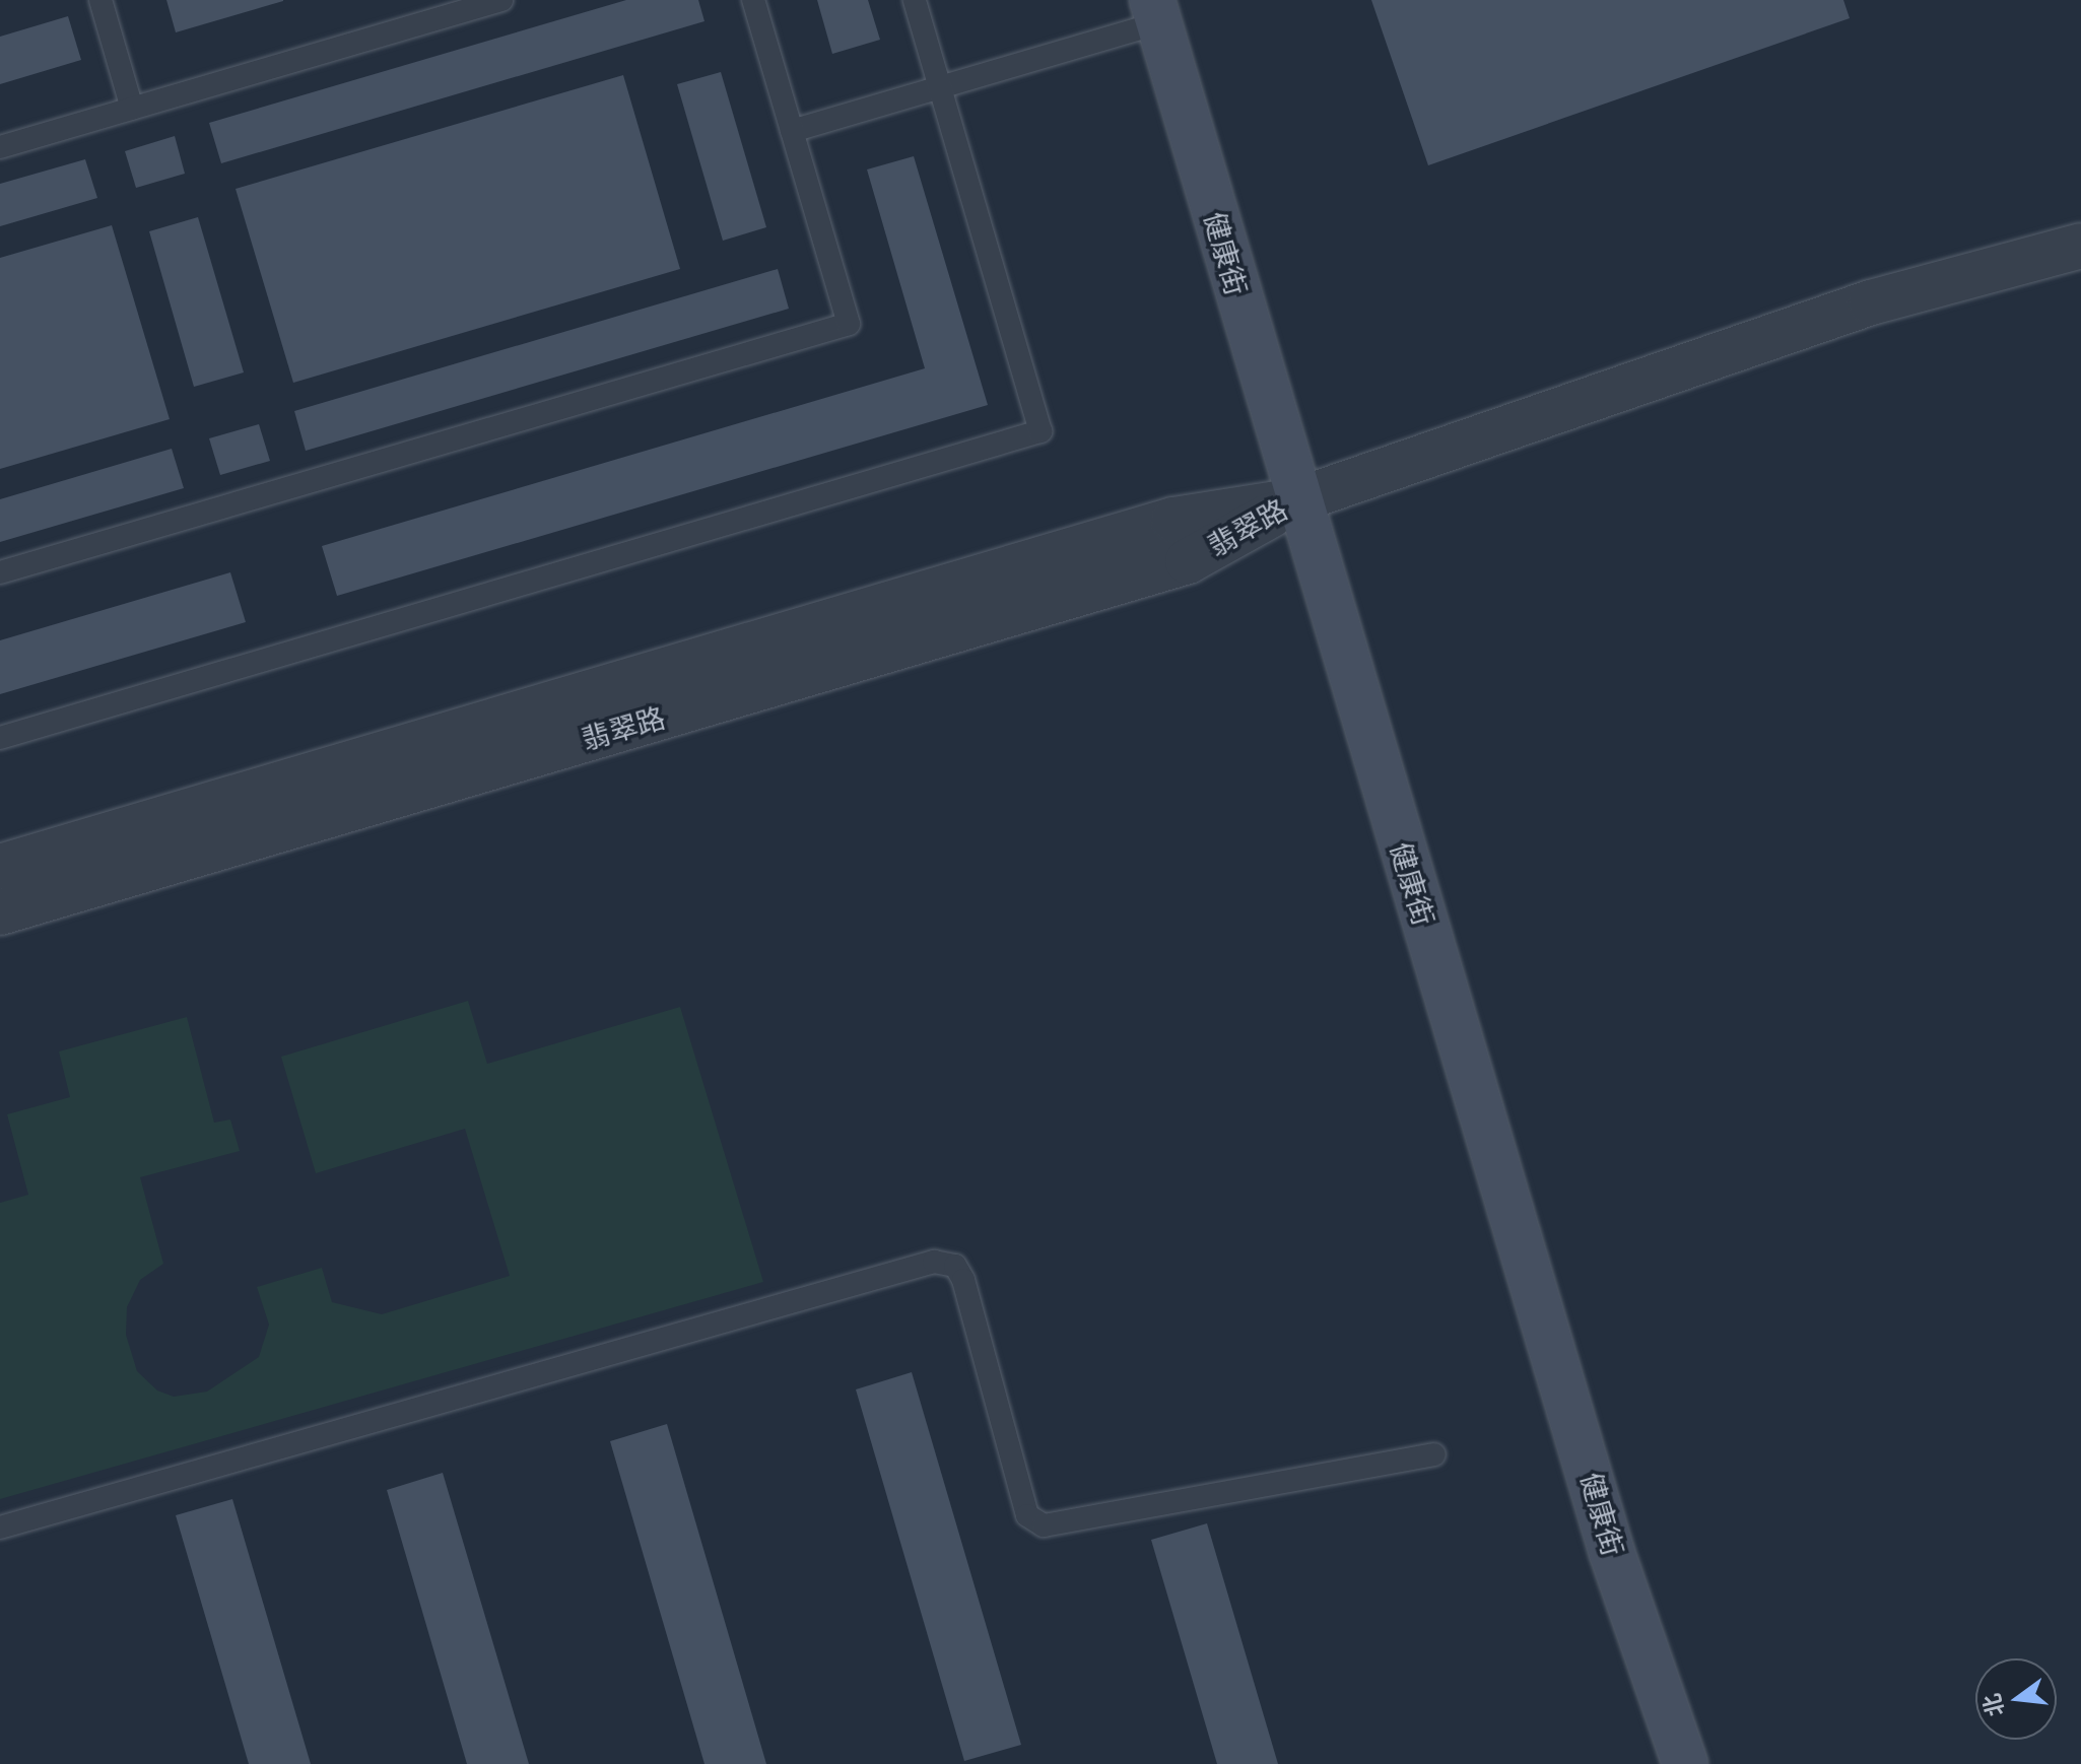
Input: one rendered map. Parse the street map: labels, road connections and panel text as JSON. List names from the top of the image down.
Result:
{
  "streets": {
    "main road": ["健康街"],
    "street": ["翡翠路"]
  },
  "crossings": [
    ["健康街", "翡翠路"]
  ],
  "north": "left"
}
